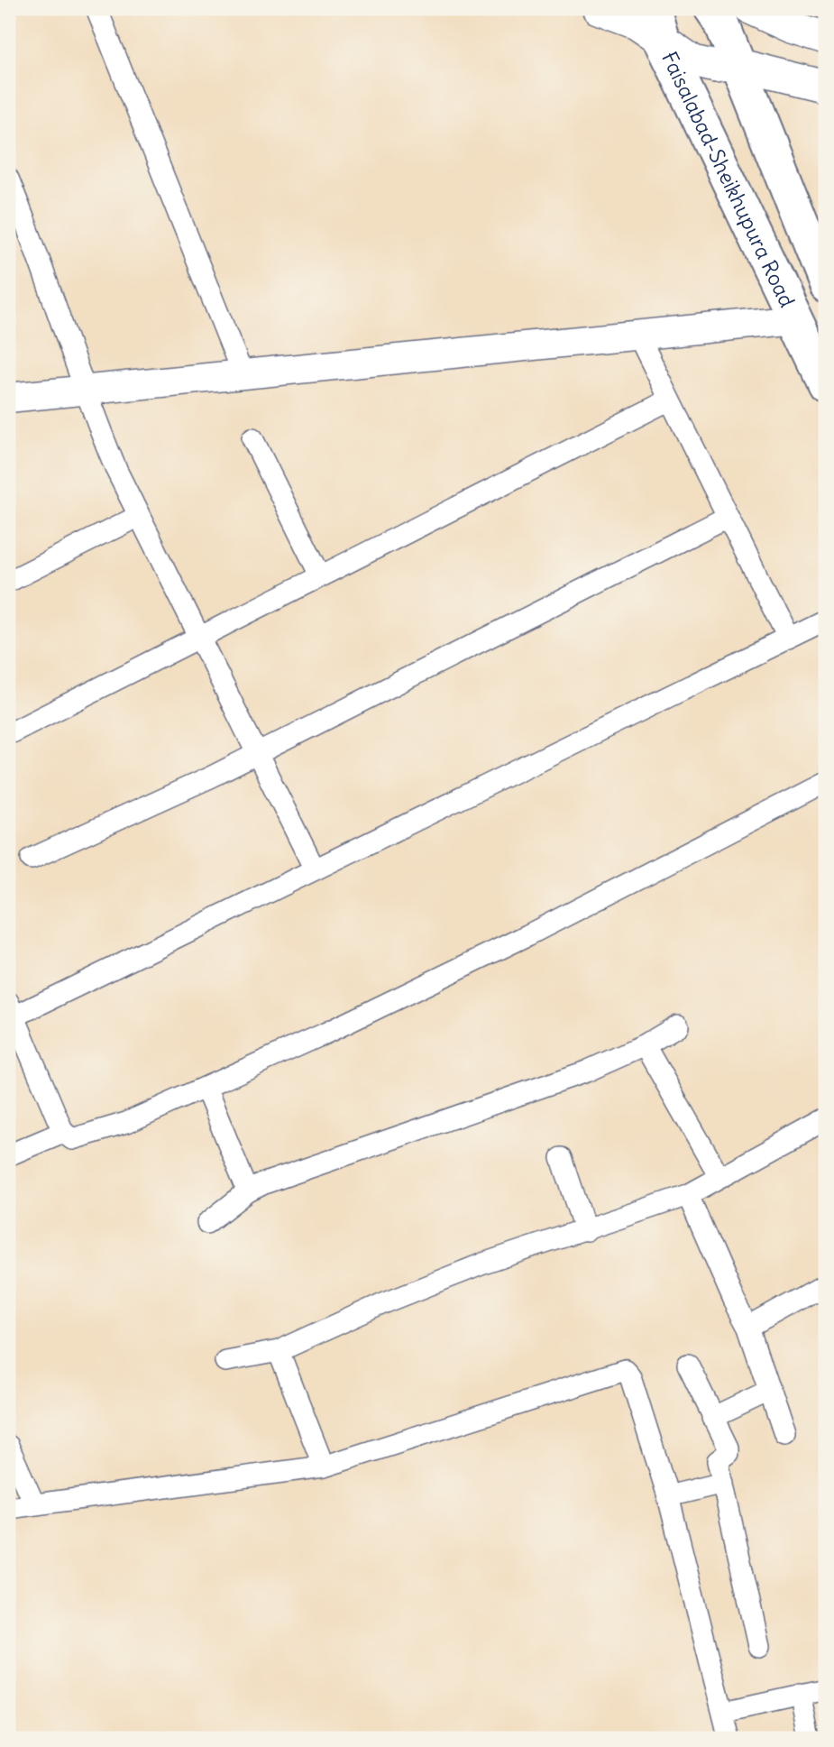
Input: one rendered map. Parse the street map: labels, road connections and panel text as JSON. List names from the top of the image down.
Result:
{
  "streets": {
    "highway": ["Faisalabad-Sheikhupura Road"]
  }
}
